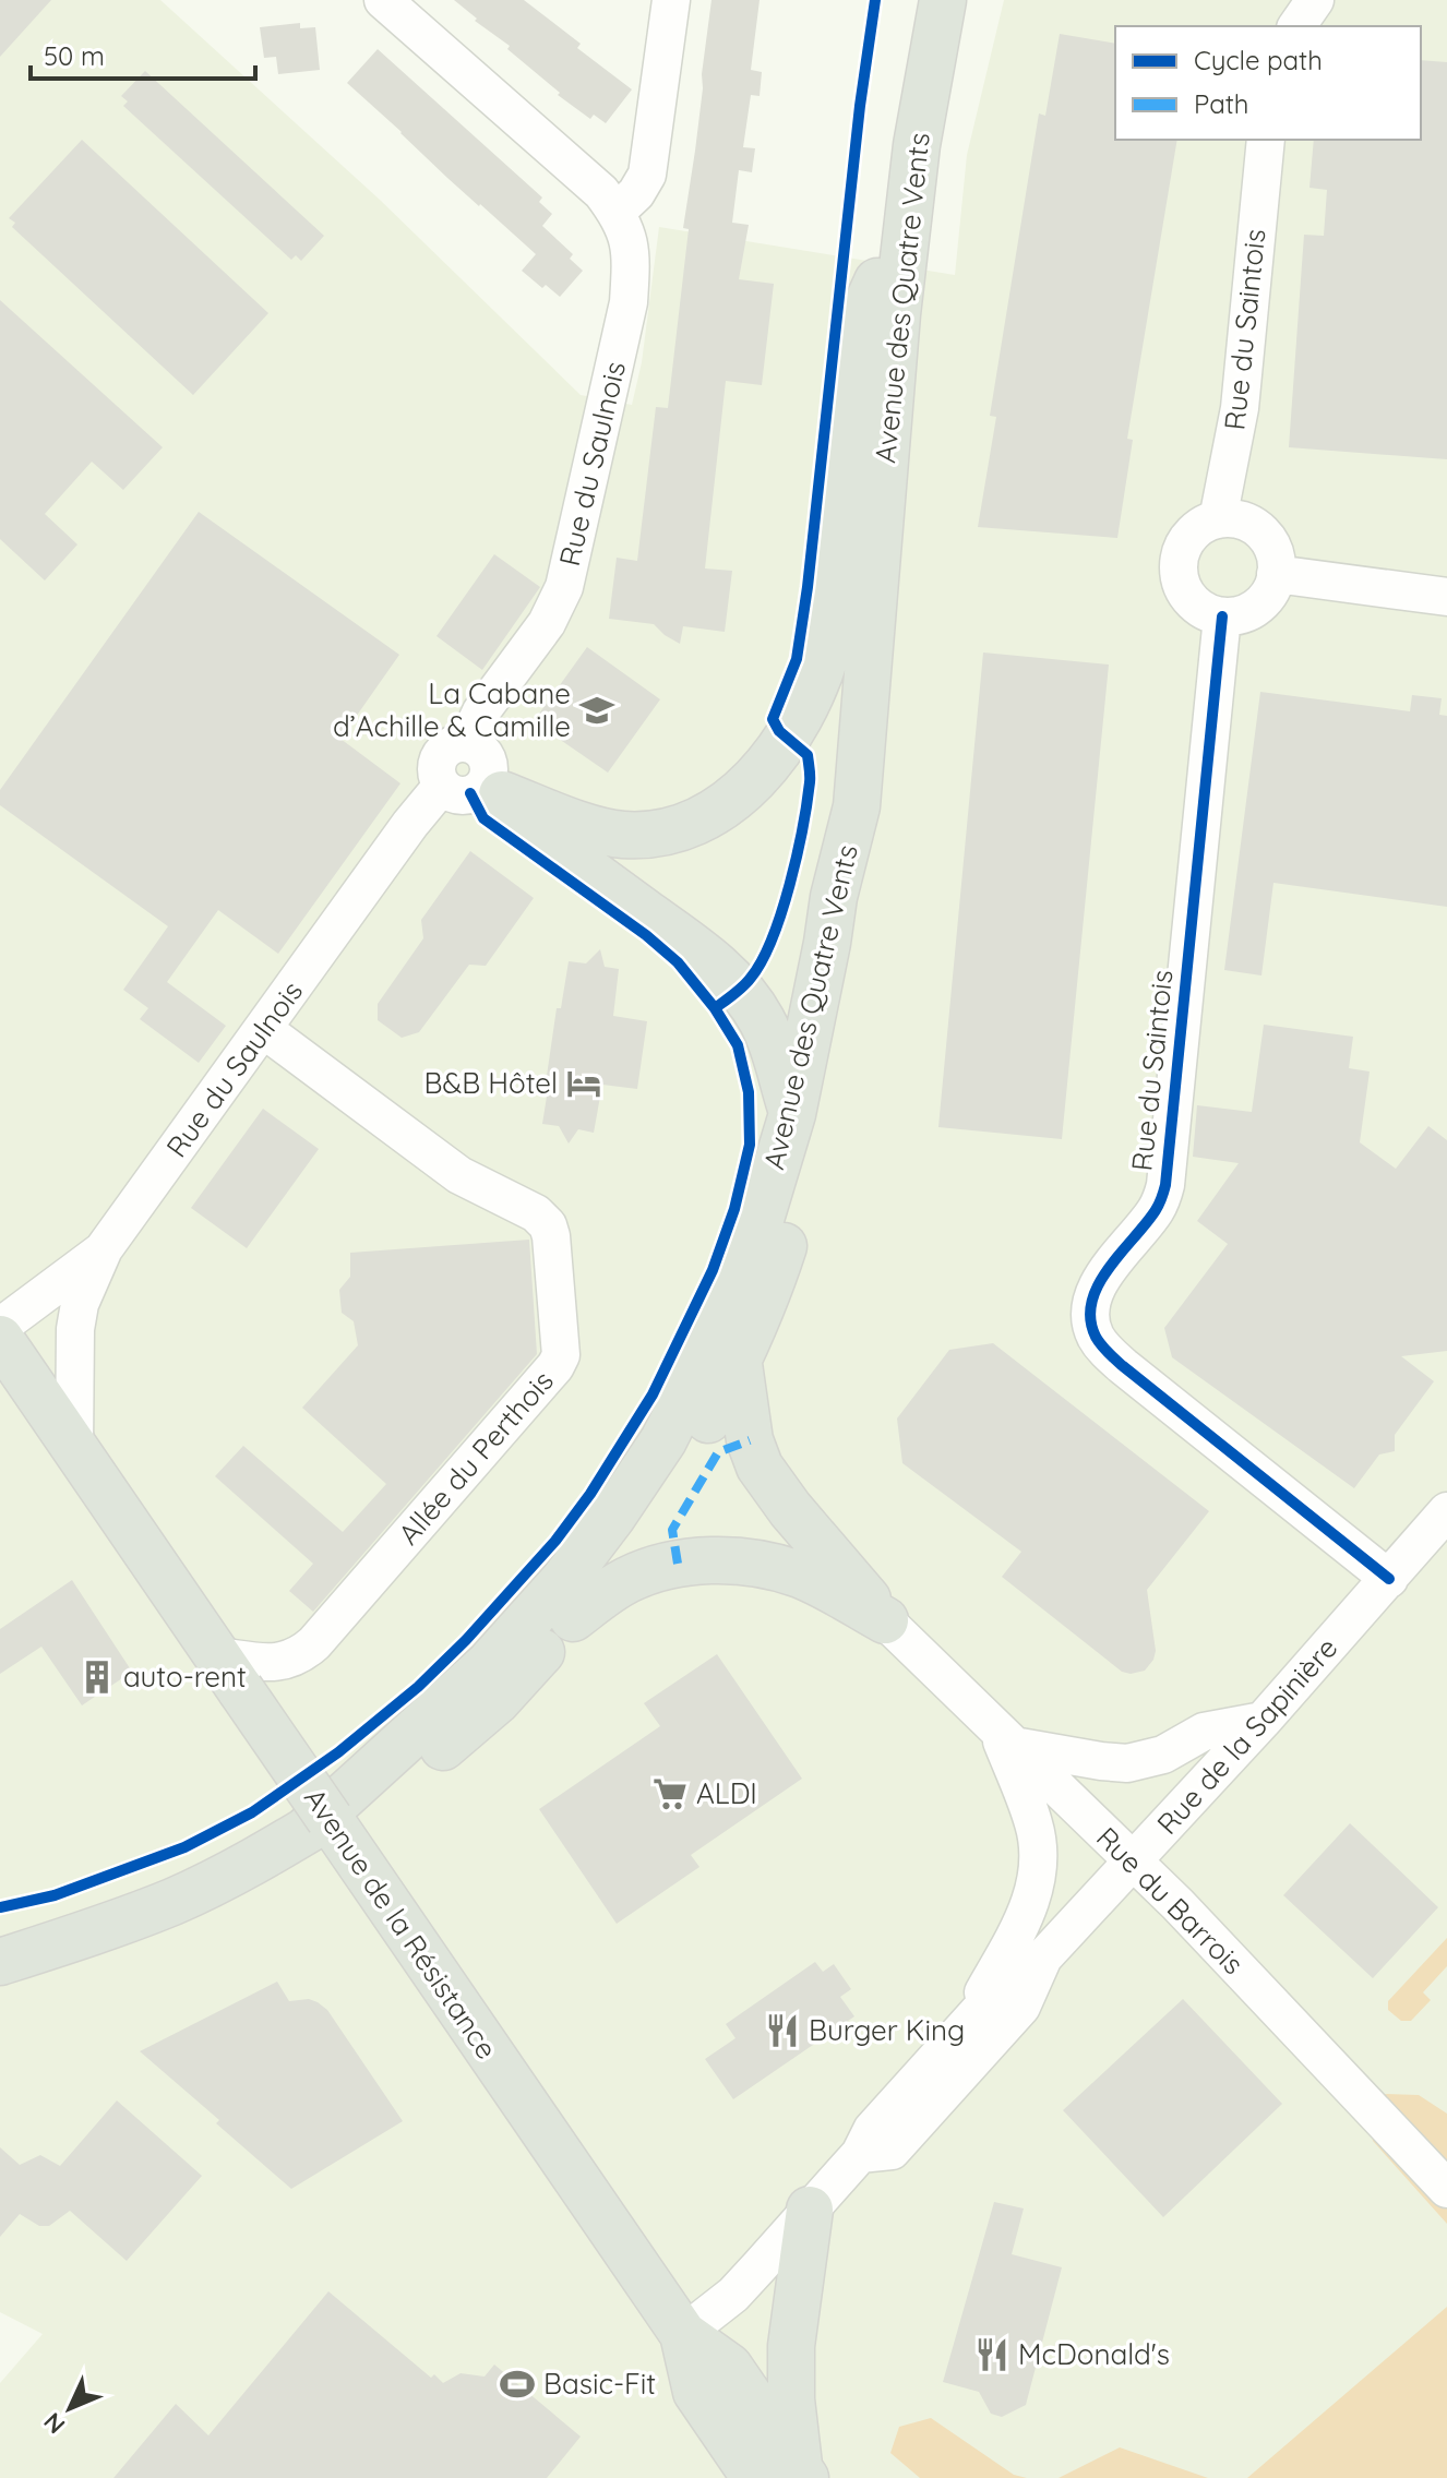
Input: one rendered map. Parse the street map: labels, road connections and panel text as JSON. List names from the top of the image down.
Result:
{
  "streets": {
    "main road": ["Avenue des Quatre Vents", "Avenue de la Résistance"],
    "street": [
      "Rue du Saintois",
      "Rue du Saulnois",
      "Allée du Perthois",
      "Rue de la Sapinière",
      "Rue du Barrois"
    ]
  },
  "crossings": [
    ["Rue du Saintois", "Rue de la Sapinière"],
    ["Rue du Saulnois", "Allée du Perthois"],
    ["Allée du Perthois", "Avenue de la Résistance"],
    ["Rue de la Sapinière", "Rue du Barrois"],
    ["Rue de la Sapinière", "Avenue de la Résistance"]
  ],
  "places": {
    "school or university": ["La Cabane d’Achille & Camille"],
    "hotel": ["B&B Hôtel"],
    "building": ["auto-rent"],
    "supermarket": ["ALDI"],
    "restaurant": ["Burger King", "McDonald's"],
    "sports": ["Basic-Fit"]
  },
  "legend": ["Cycle path", "Path"],
  "scale_bar": "50 m",
  "north": "bottom left"
}
